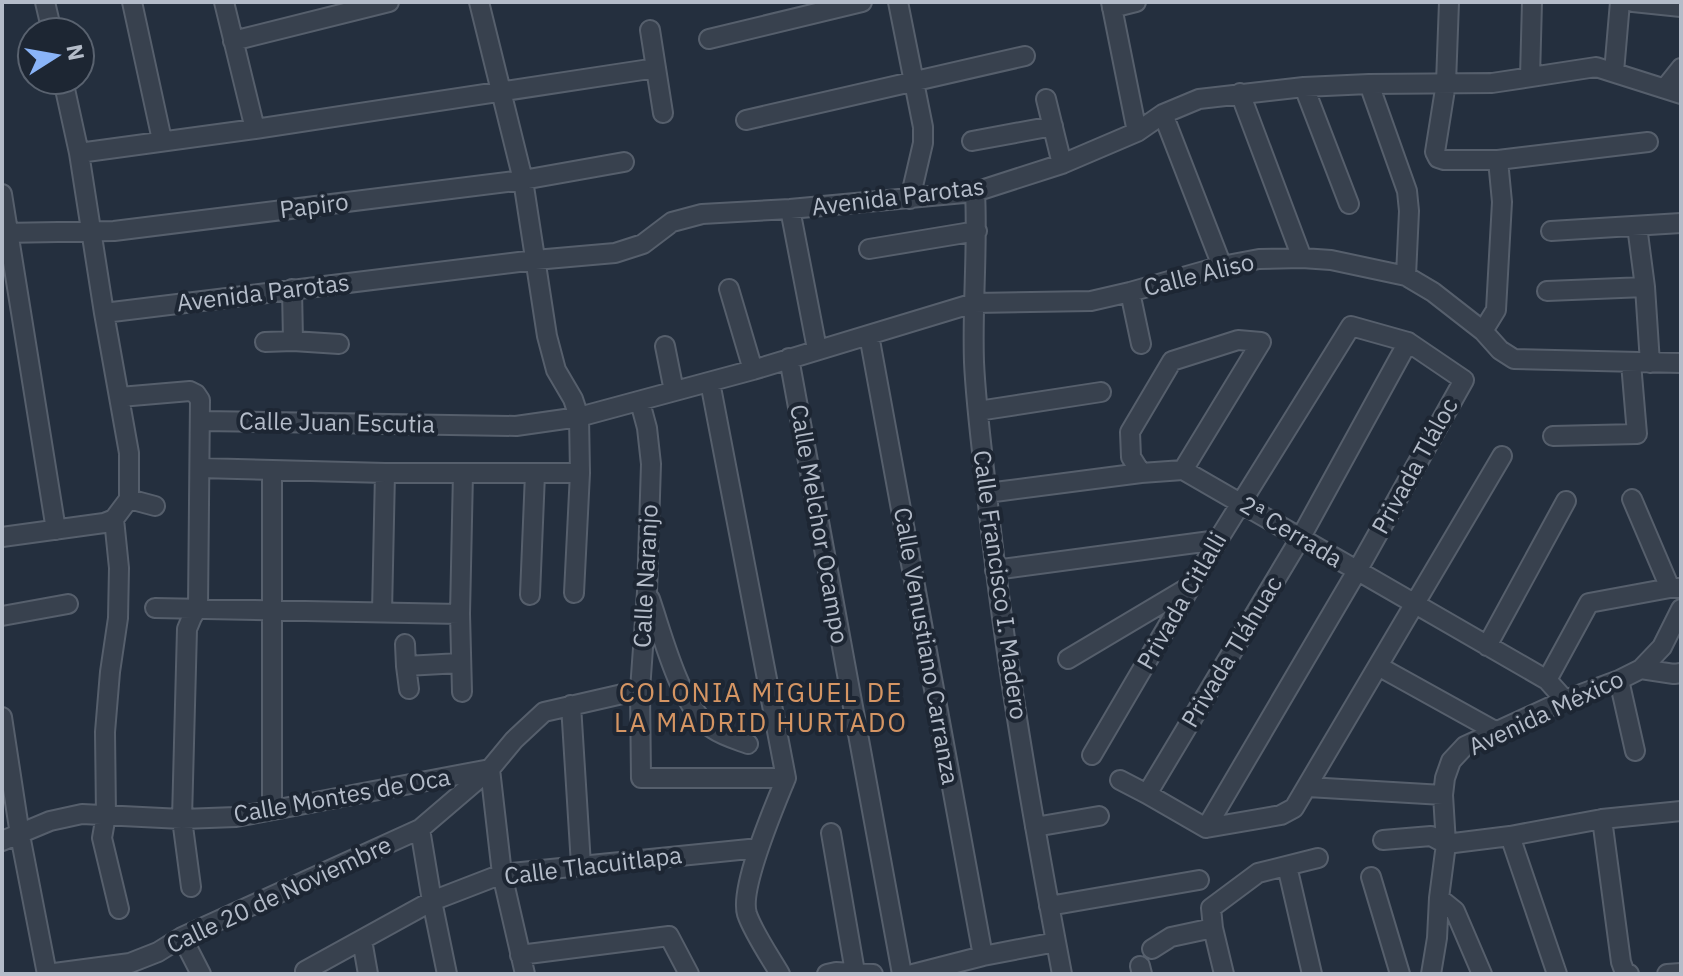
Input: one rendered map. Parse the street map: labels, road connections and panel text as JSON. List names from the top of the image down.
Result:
{
  "streets": {
    "street": [
      "Avenida Parotas",
      "Papiro",
      "Calle Aliso",
      "Calle Juan Escutia",
      "Privada Tláloc",
      "Calle Melchor Ocampo",
      "2ª Cerrada",
      "Calle Naranjo",
      "Calle Francisco I. Madero",
      "Privada Citlalli",
      "Calle Venustiano Carranza",
      "Privada Tláhuac",
      "Avenida México",
      "Calle Montes de Oca",
      "Calle Tlacuitlapa",
      "Calle 20 de Noviembre"
    ]
  },
  "crossings": [
    ["Avenida Parotas", "Calle Francisco I. Madero"],
    ["Calle Aliso", "Calle Juan Escutia"],
    ["Calle Aliso", "Calle Melchor Ocampo"],
    ["Calle Aliso", "Calle Francisco I. Madero"],
    ["Calle Aliso", "Calle Venustiano Carranza"],
    ["Calle Juan Escutia", "Calle Melchor Ocampo"],
    ["Calle Juan Escutia", "Calle Naranjo"],
    ["Privada Tláloc", "2ª Cerrada"],
    ["Privada Tláloc", "Privada Citlalli"],
    ["Privada Tláloc", "Privada Tláhuac"],
    ["2ª Cerrada", "Privada Citlalli"],
    ["2ª Cerrada", "Privada Tláhuac"],
    ["2ª Cerrada", "Avenida México"],
    ["Calle Montes de Oca", "Calle 20 de Noviembre"]
  ],
  "districts": ["COLONIA MIGUEL DE LA MADRID HURTADO"],
  "north": "right"
}
